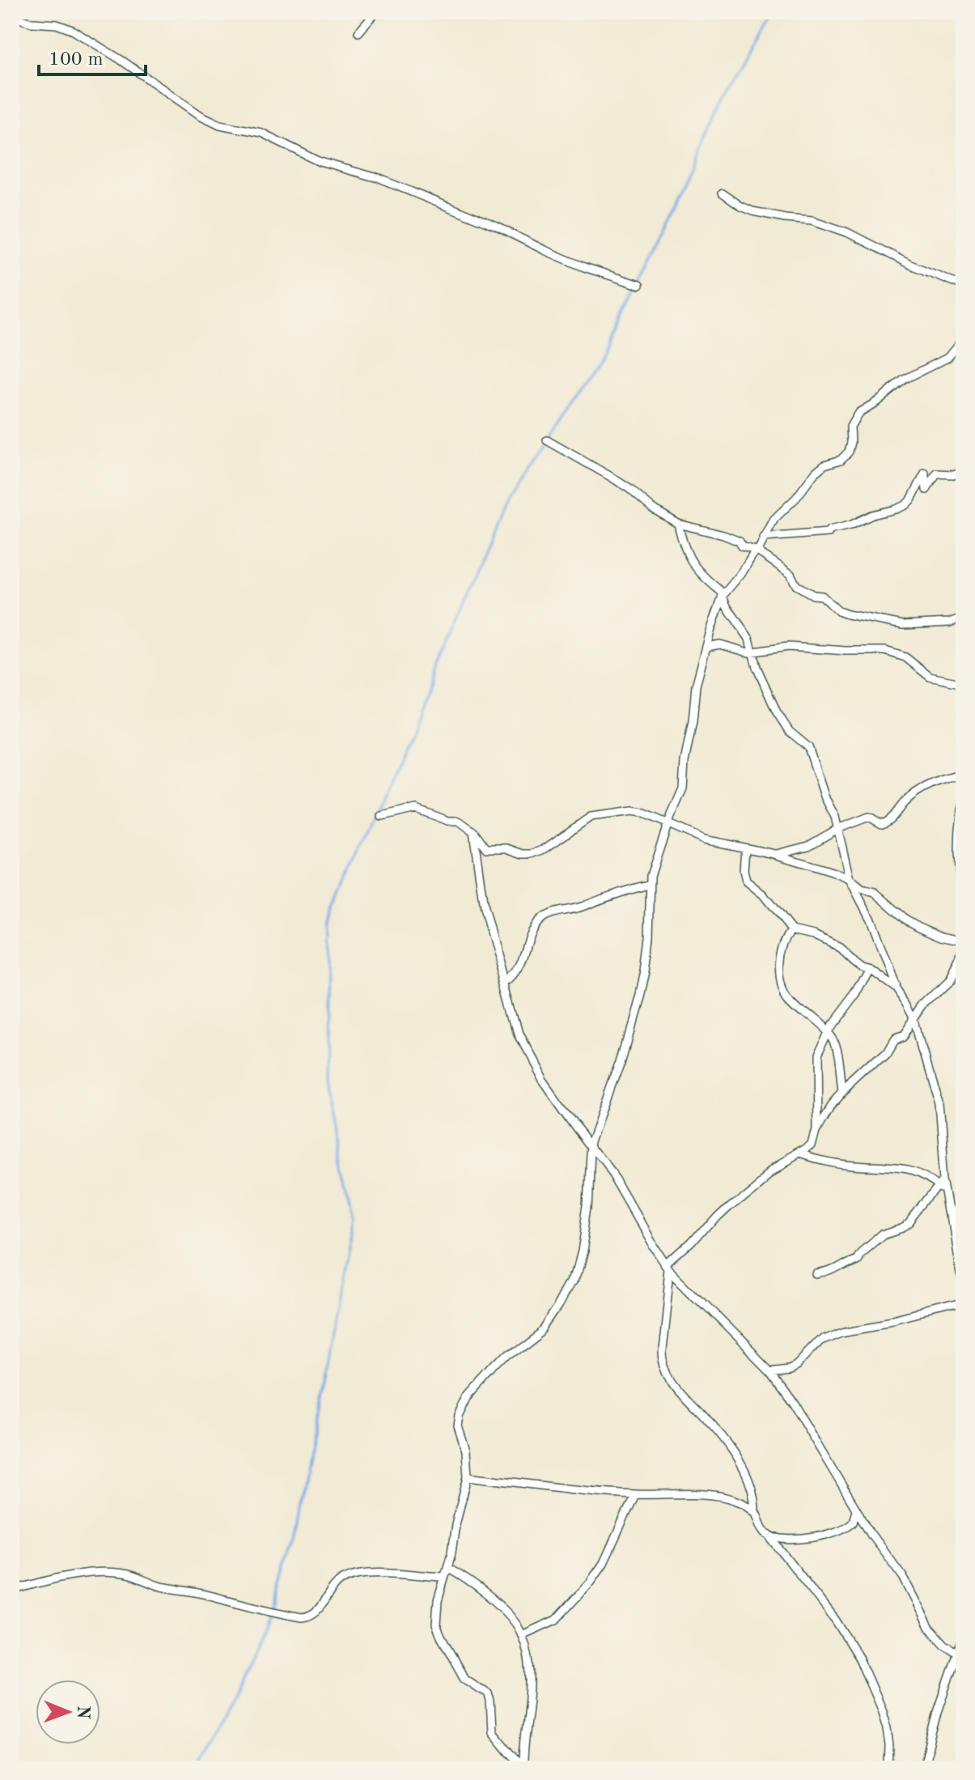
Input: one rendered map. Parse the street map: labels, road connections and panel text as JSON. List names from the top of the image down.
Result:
{
  "scale_bar": "100 m",
  "north": "right"
}
